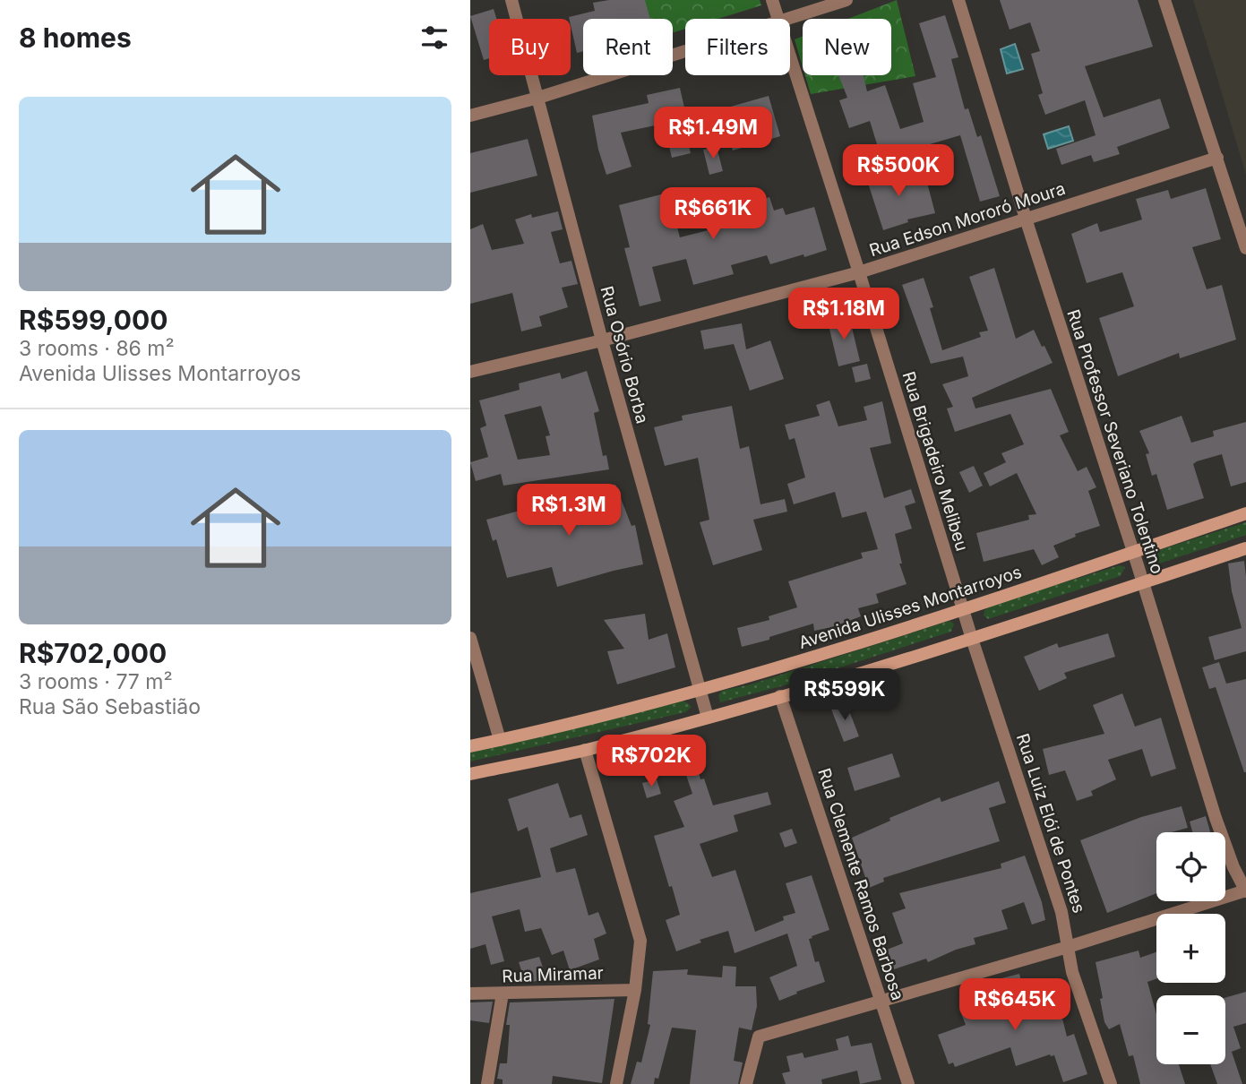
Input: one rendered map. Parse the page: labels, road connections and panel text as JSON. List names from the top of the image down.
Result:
{
  "streets": {
    "main road": ["Avenida Ulisses Montarroyos"],
    "street": [
      "Rua Edson Mororó Moura",
      "Rua Osório Borba",
      "Rua Professor Severiano Tolentino",
      "Rua Brigadeiro Melibeu",
      "Rua Luiz Elói de Pontes",
      "Rua Clemente Ramos Barbosa",
      "Rua Miramar"
    ]
  },
  "crossings": [
    ["Rua Edson Mororó Moura", "Rua Osório Borba"],
    ["Rua Edson Mororó Moura", "Rua Professor Severiano Tolentino"],
    ["Rua Edson Mororó Moura", "Rua Brigadeiro Melibeu"],
    ["Rua Osório Borba", "Avenida Ulisses Montarroyos"],
    ["Rua Professor Severiano Tolentino", "Avenida Ulisses Montarroyos"],
    ["Rua Brigadeiro Melibeu", "Avenida Ulisses Montarroyos"],
    ["Rua Brigadeiro Melibeu", "Rua Luiz Elói de Pontes"],
    ["Avenida Ulisses Montarroyos", "Rua Luiz Elói de Pontes"]
  ],
  "page": {
    "heading": "8 homes",
    "chip": [
      "Buy",
      "Rent",
      "Filters",
      "New"
    ],
    "list": [
      {
        "name": "R$599,000",
        "note": "3 rooms · 86 m² · Avenida Ulisses Montarroyos"
      },
      {
        "name": "R$702,000",
        "note": "3 rooms · 77 m² · Rua São Sebastião"
      }
    ],
    "price": [
      "R$1.49M",
      "R$500K",
      "R$661K",
      "R$1.18M",
      "R$1.3M",
      "R$599K",
      "R$702K",
      "R$645K"
    ],
    "map_buttons": ["+", "−"]
  }
}
